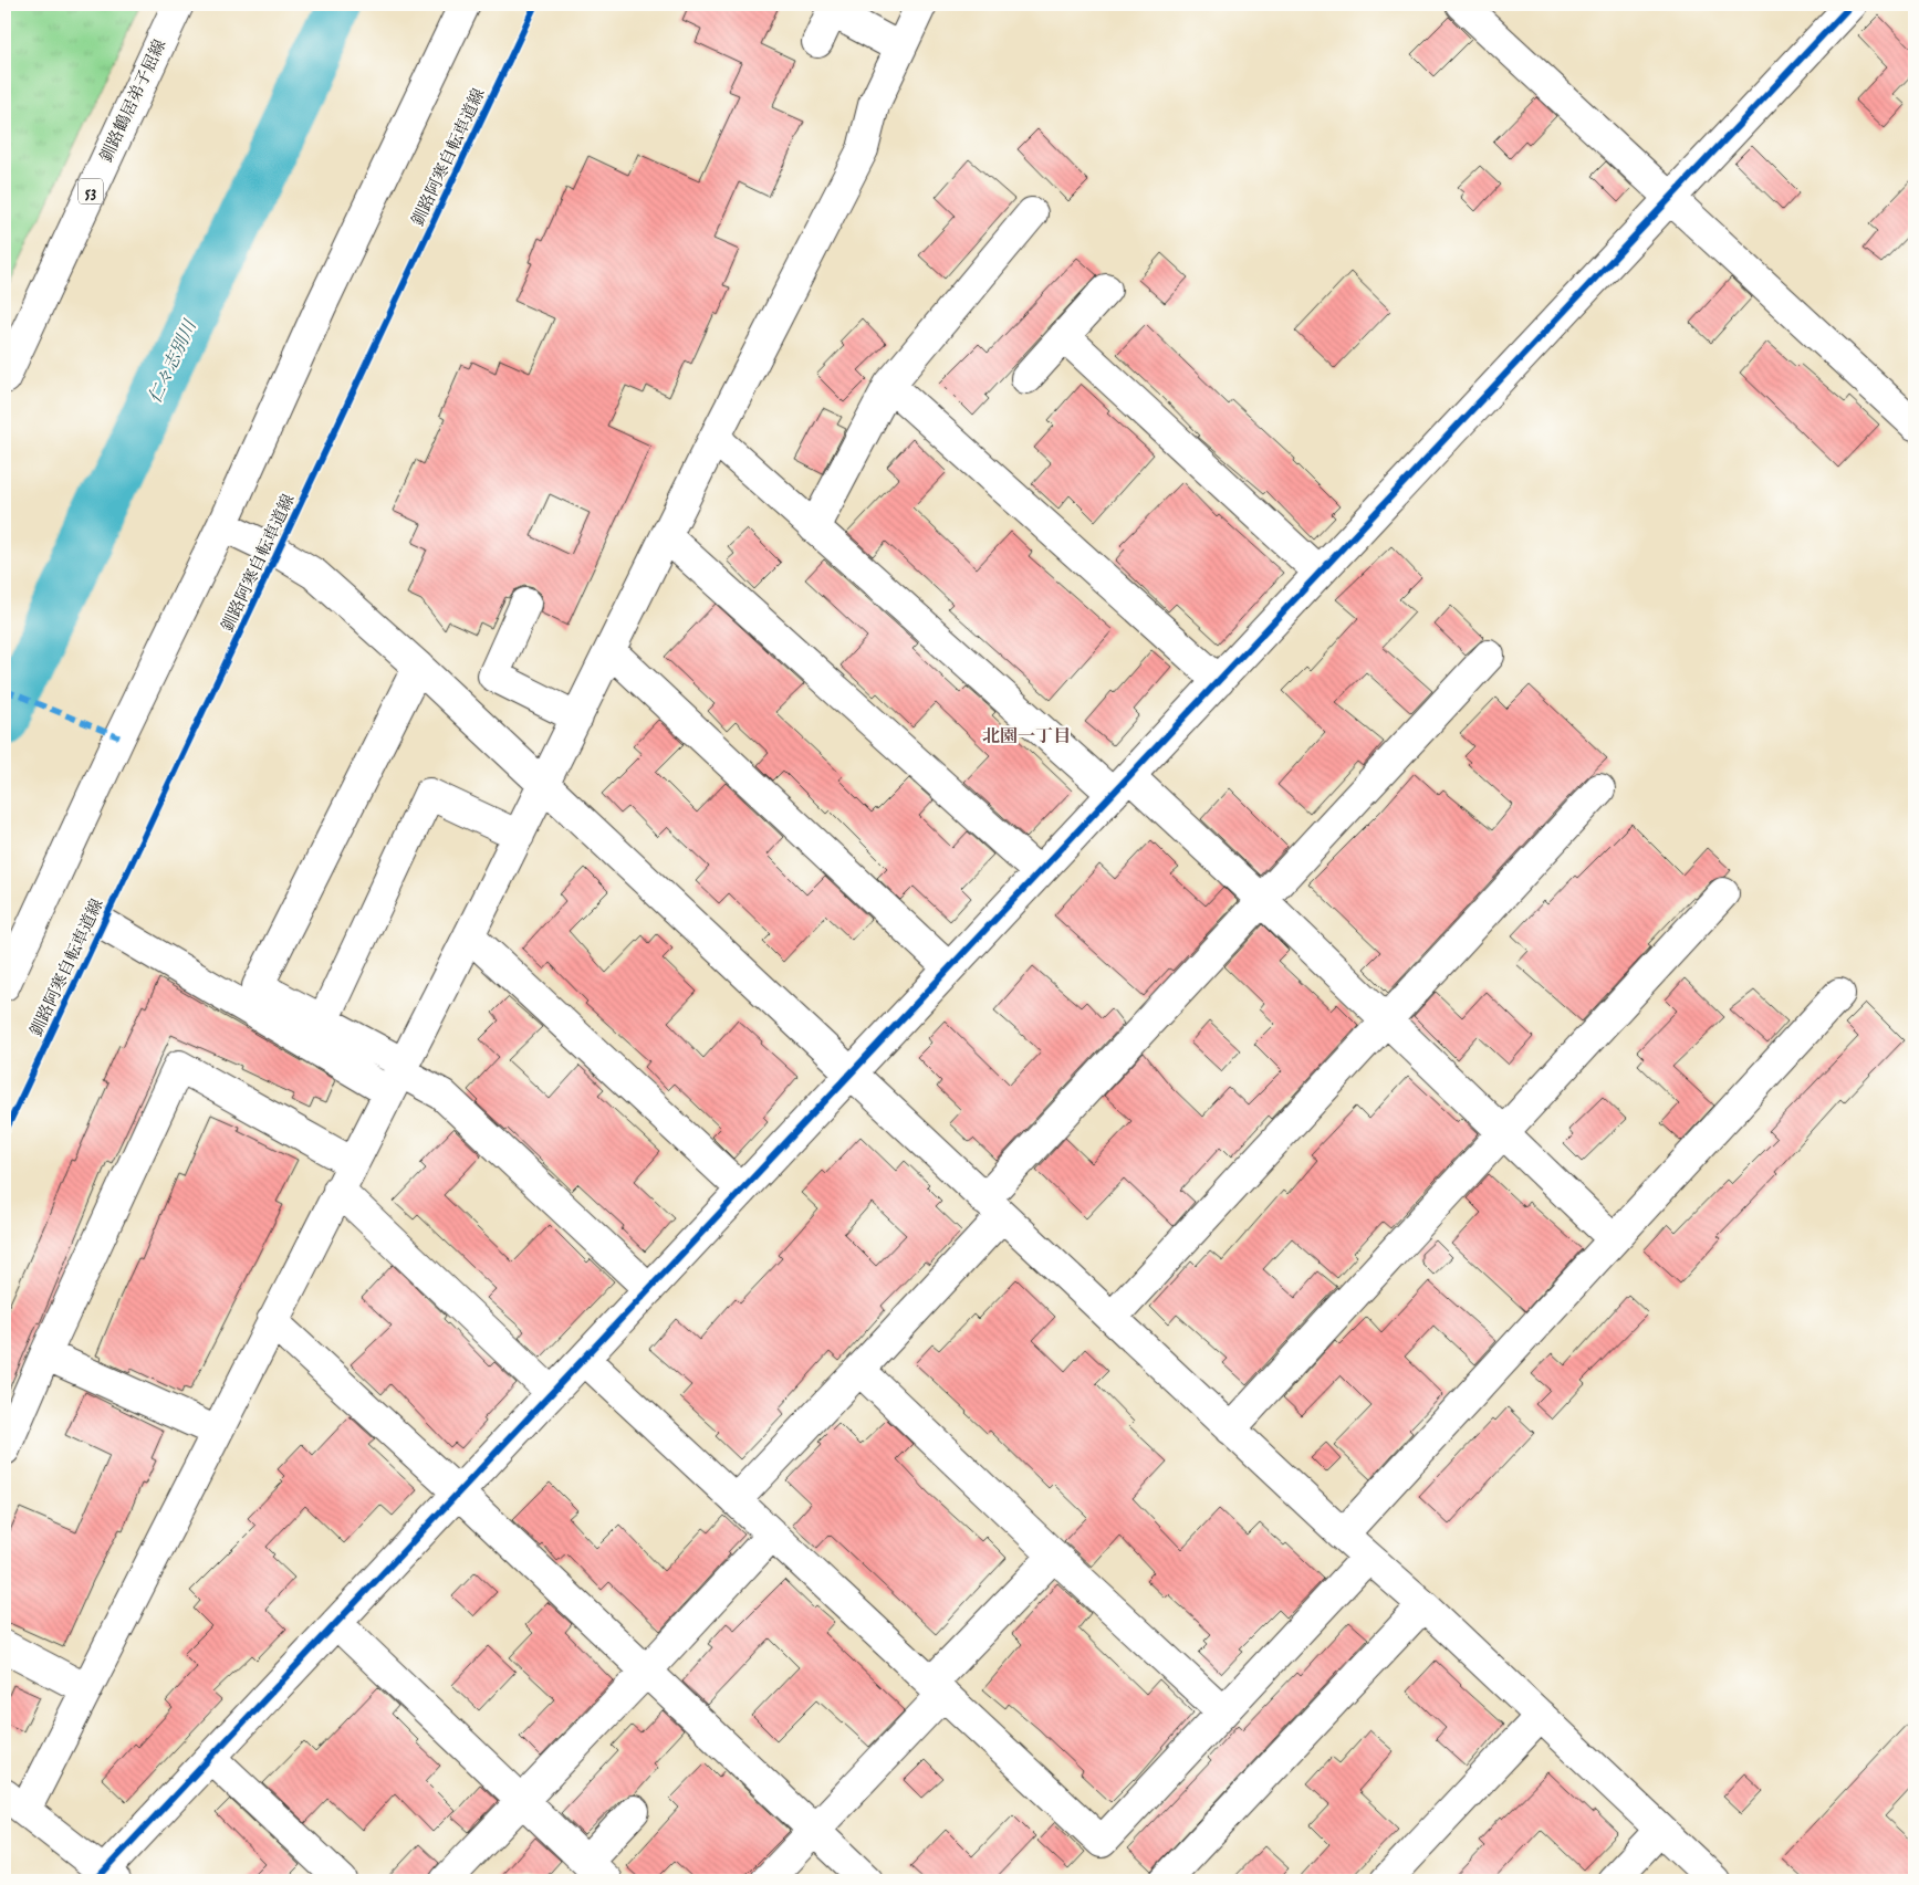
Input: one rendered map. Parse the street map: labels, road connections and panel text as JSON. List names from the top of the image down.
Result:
{
  "streets": {
    "street": ["釧路鶴居弟子屈線", "53"],
    "cycle path": ["釧路阿寒自転車道線"]
  },
  "districts": ["北園一丁目"],
  "water": ["仁々志別川"]
}
